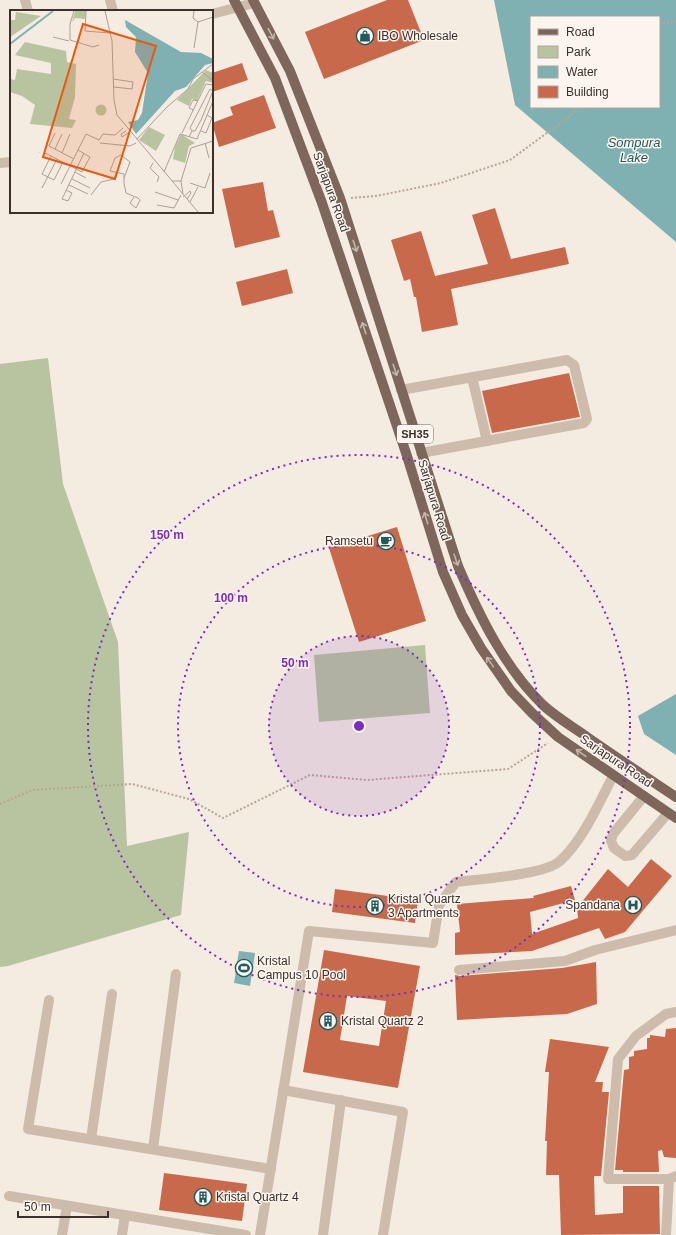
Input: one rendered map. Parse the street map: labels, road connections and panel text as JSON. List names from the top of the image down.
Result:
{
  "streets": {
    "main road": ["Sarjapura Road", "SH35"]
  },
  "water": ["Sompura Lake"],
  "places": {
    "shop": ["IBO Wholesale"],
    "cafe": ["Ramsetu"],
    "hospital": ["Spandana"],
    "building": ["Kristal Quartz 3 Apartments", "Kristal Quartz 2", "Kristal Quartz 4"],
    "sports": ["Kristal Campus 10 Pool"]
  },
  "legend": [
    "Road",
    "Park",
    "Water",
    "Building"
  ],
  "scale_bar": "50 m",
  "rings": ["150 m", "100 m", "50 m"]
}
